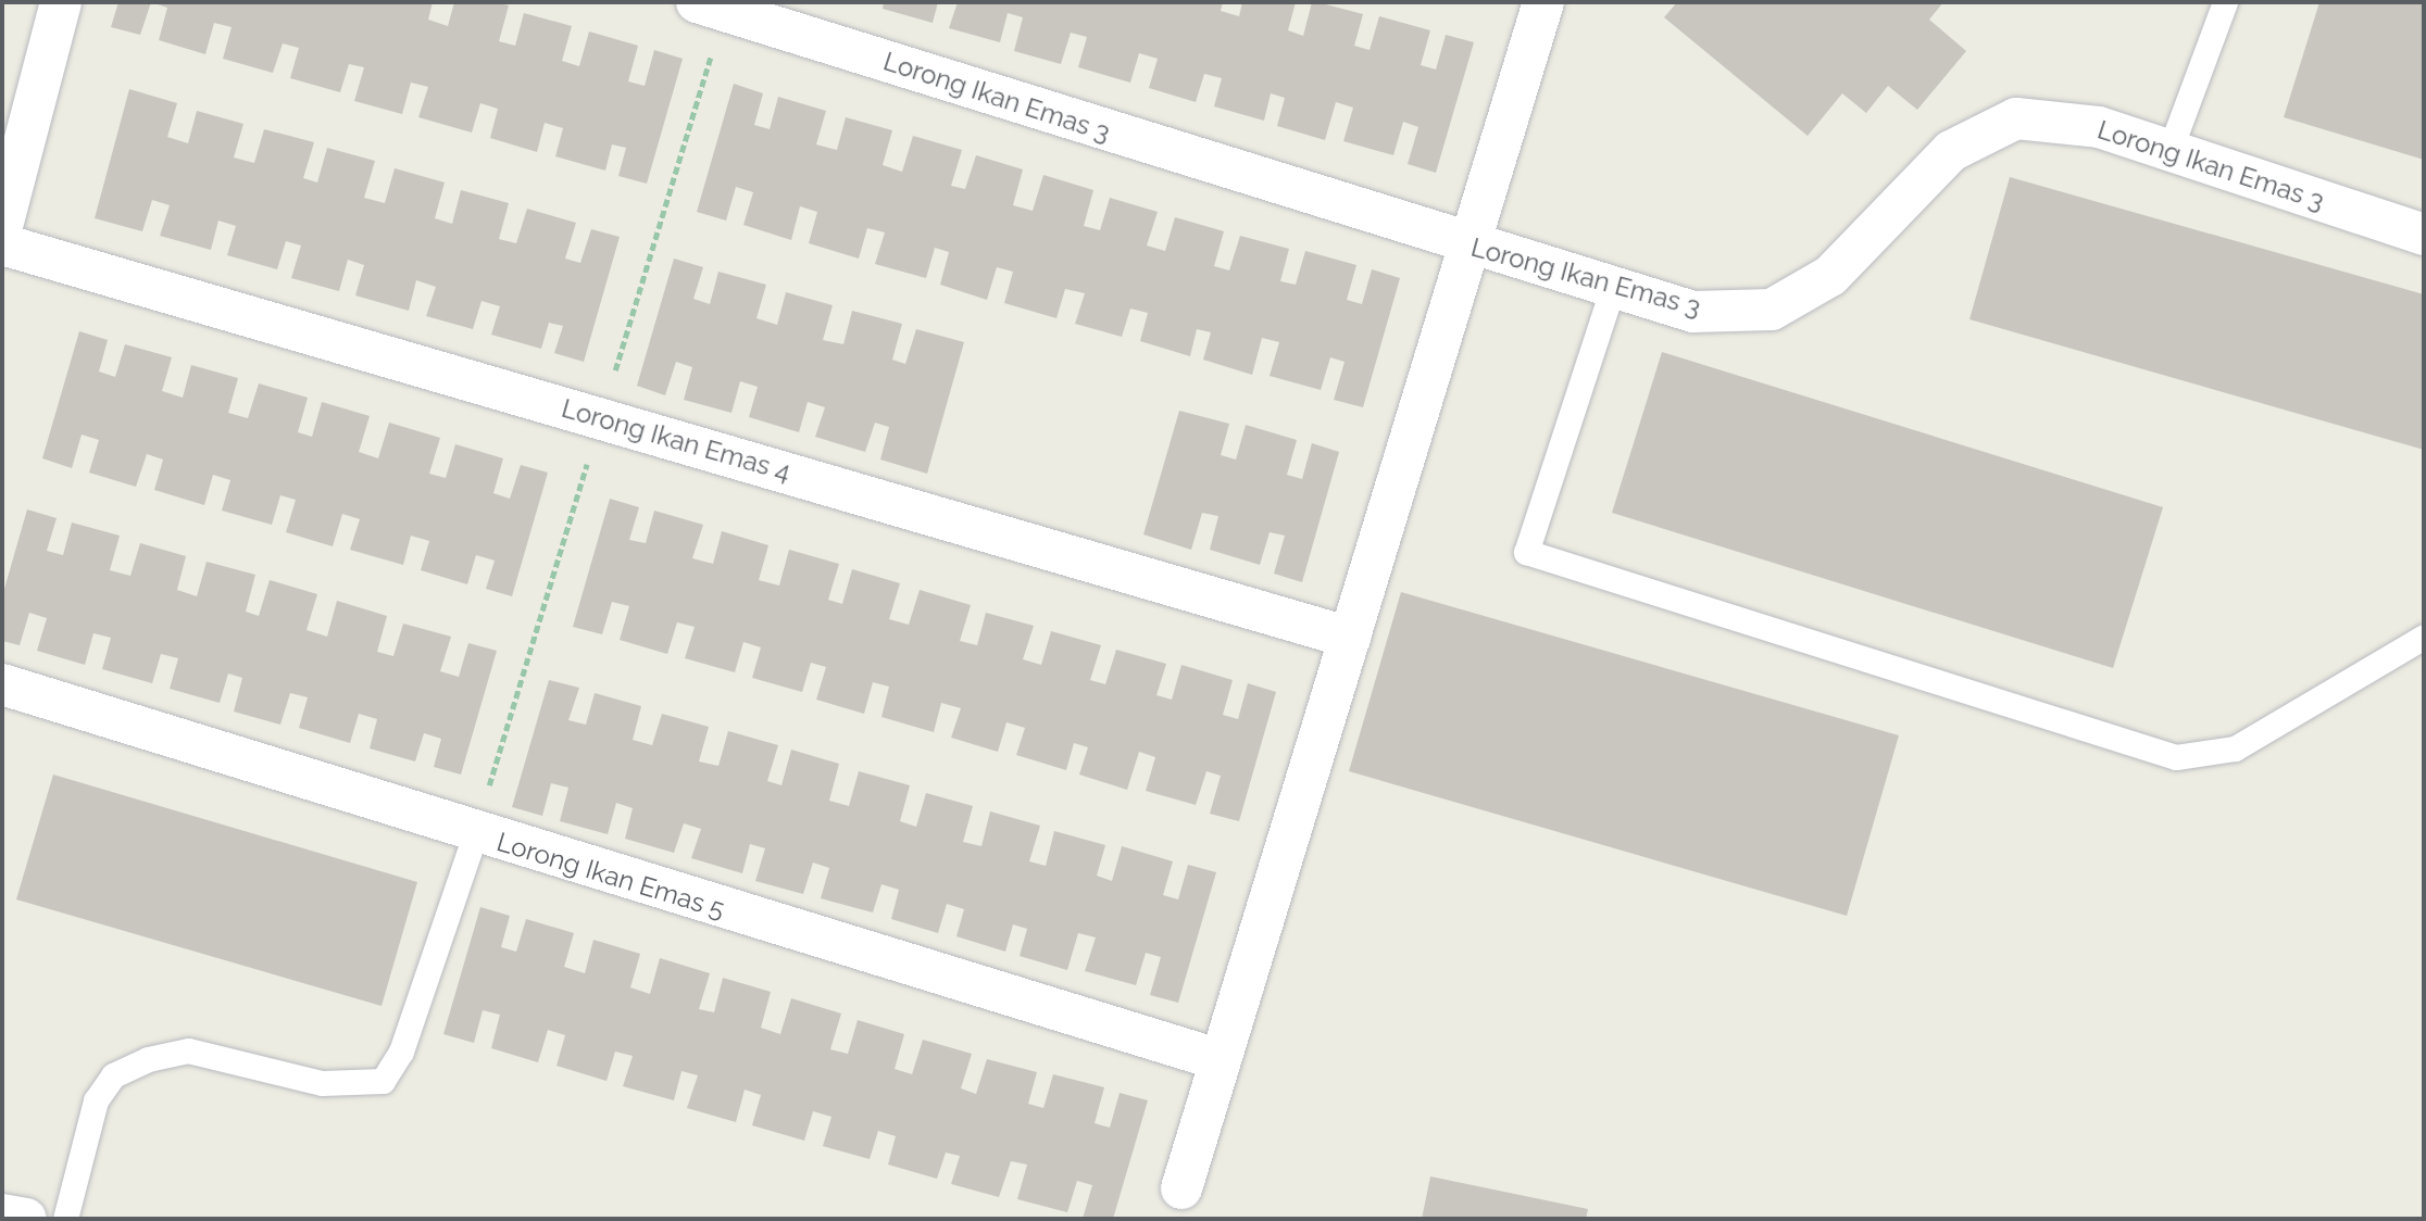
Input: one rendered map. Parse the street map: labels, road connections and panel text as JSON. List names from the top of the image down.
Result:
{
  "streets": {
    "street": ["Lorong Ikan Emas 3", "Lorong Ikan Emas 4", "Lorong Ikan Emas 5"]
  }
}
